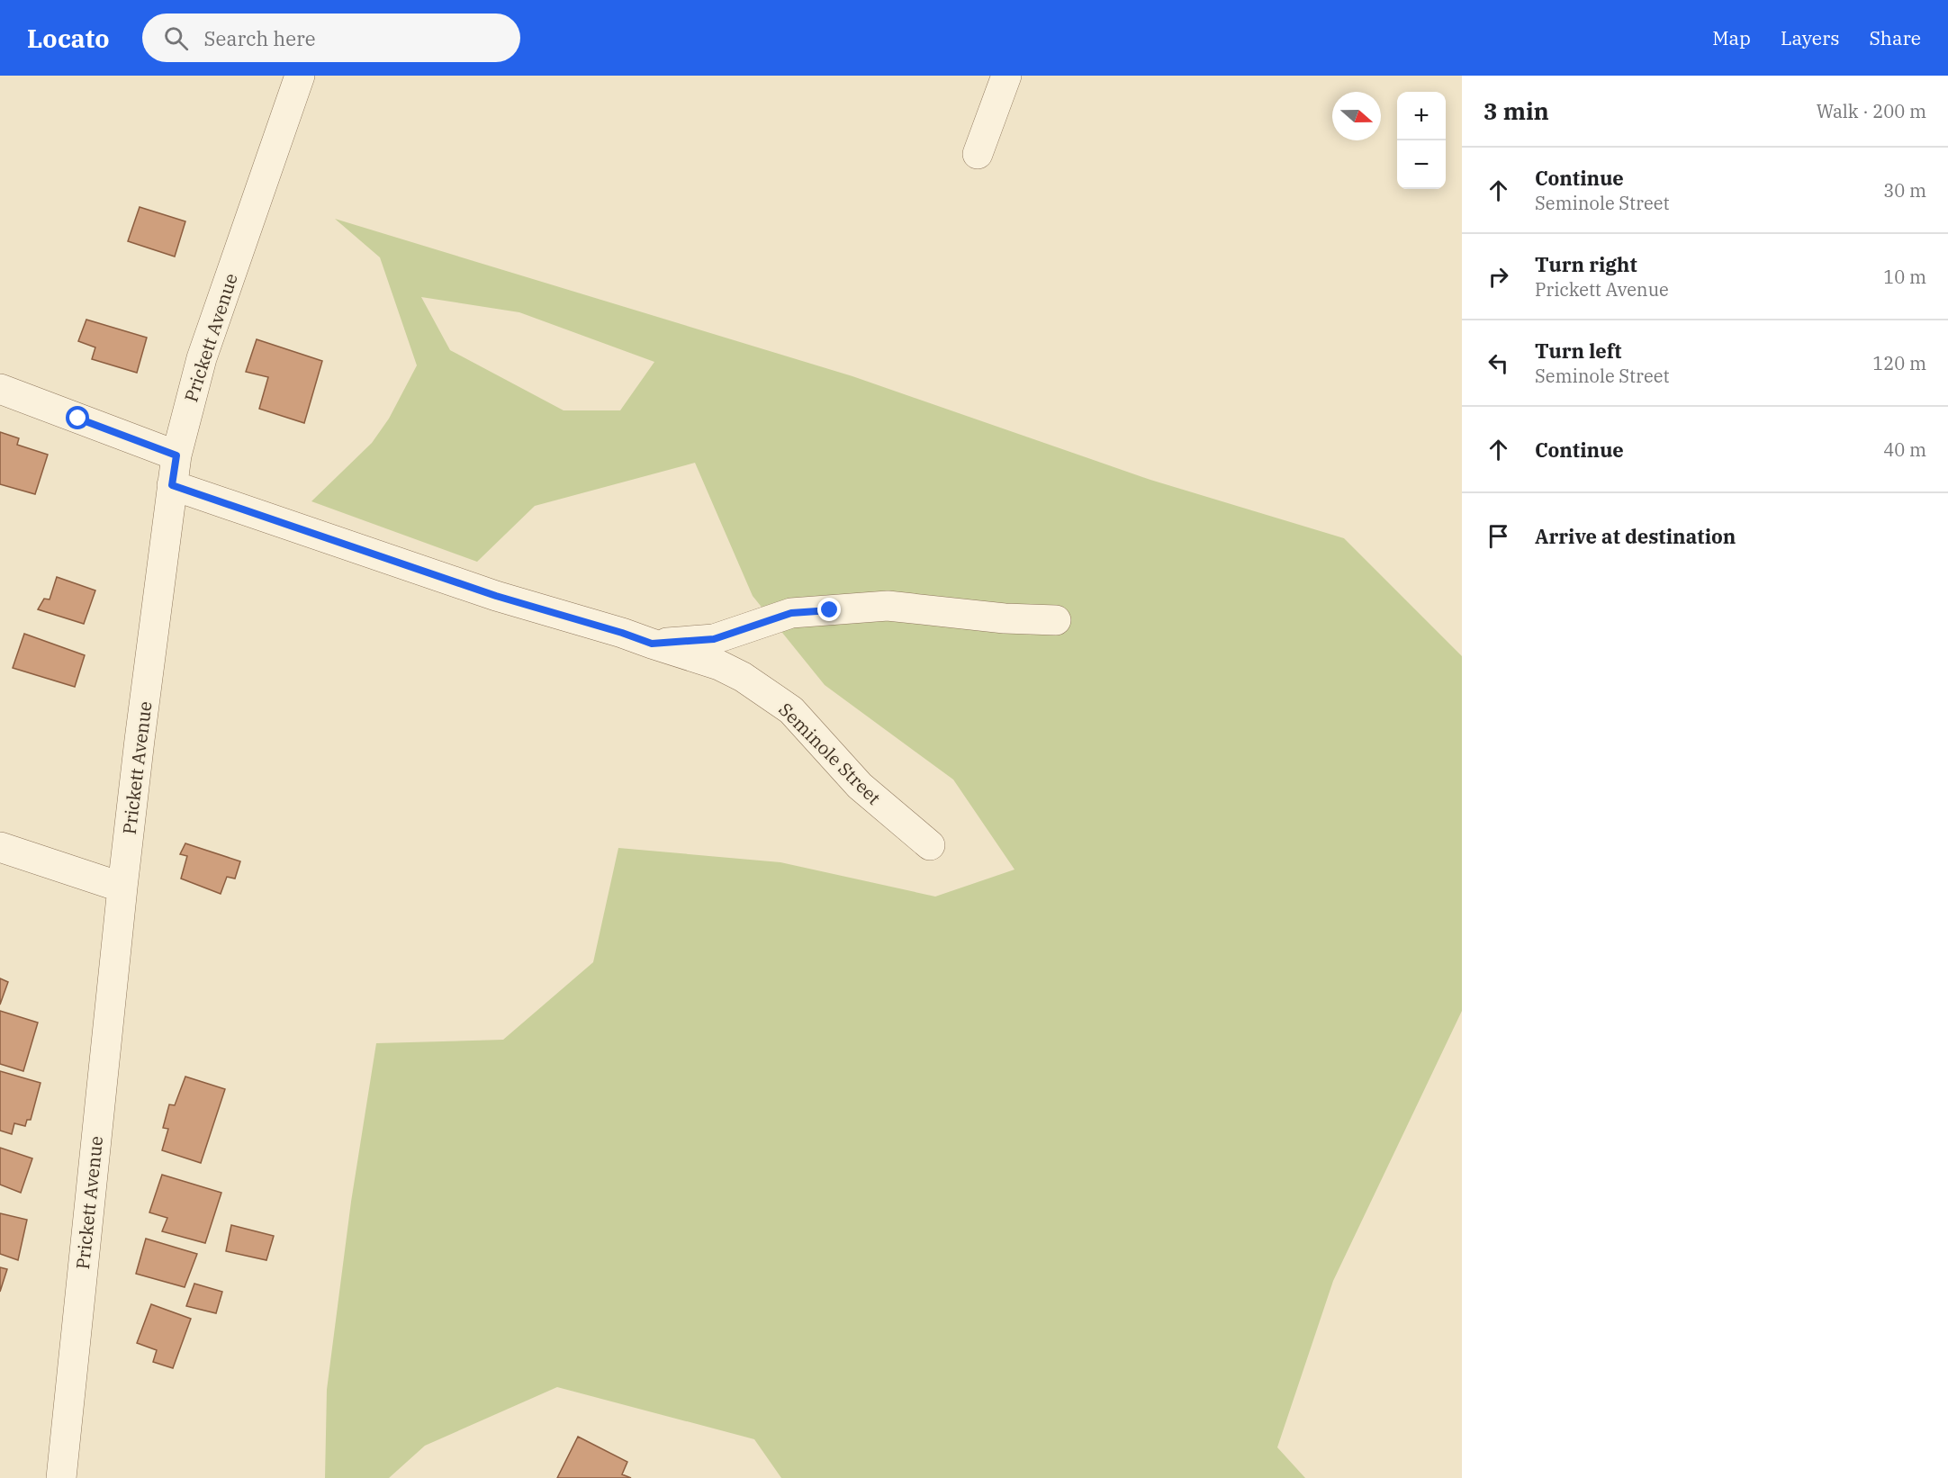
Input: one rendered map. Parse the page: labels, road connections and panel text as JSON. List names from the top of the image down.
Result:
{
  "streets": {
    "street": ["Prickett Avenue", "Seminole Street"]
  },
  "crossings": [
    ["Prickett Avenue", "Seminole Street"]
  ],
  "north": "right",
  "page": {
    "header": "Locato",
    "search": "Search here",
    "nav": ["Map", "Layers", "Share"],
    "heading": ["3 min", "Walk · 200 m"],
    "map_buttons": ["+", "−"],
    "list": [
      ["Continue", "Seminole Street", "30 m"],
      ["Turn right", "Prickett Avenue", "10 m"],
      ["Turn left", "Seminole Street", "120 m"],
      ["Continue", "40 m"],
      "Arrive at destination"
    ]
  }
}
